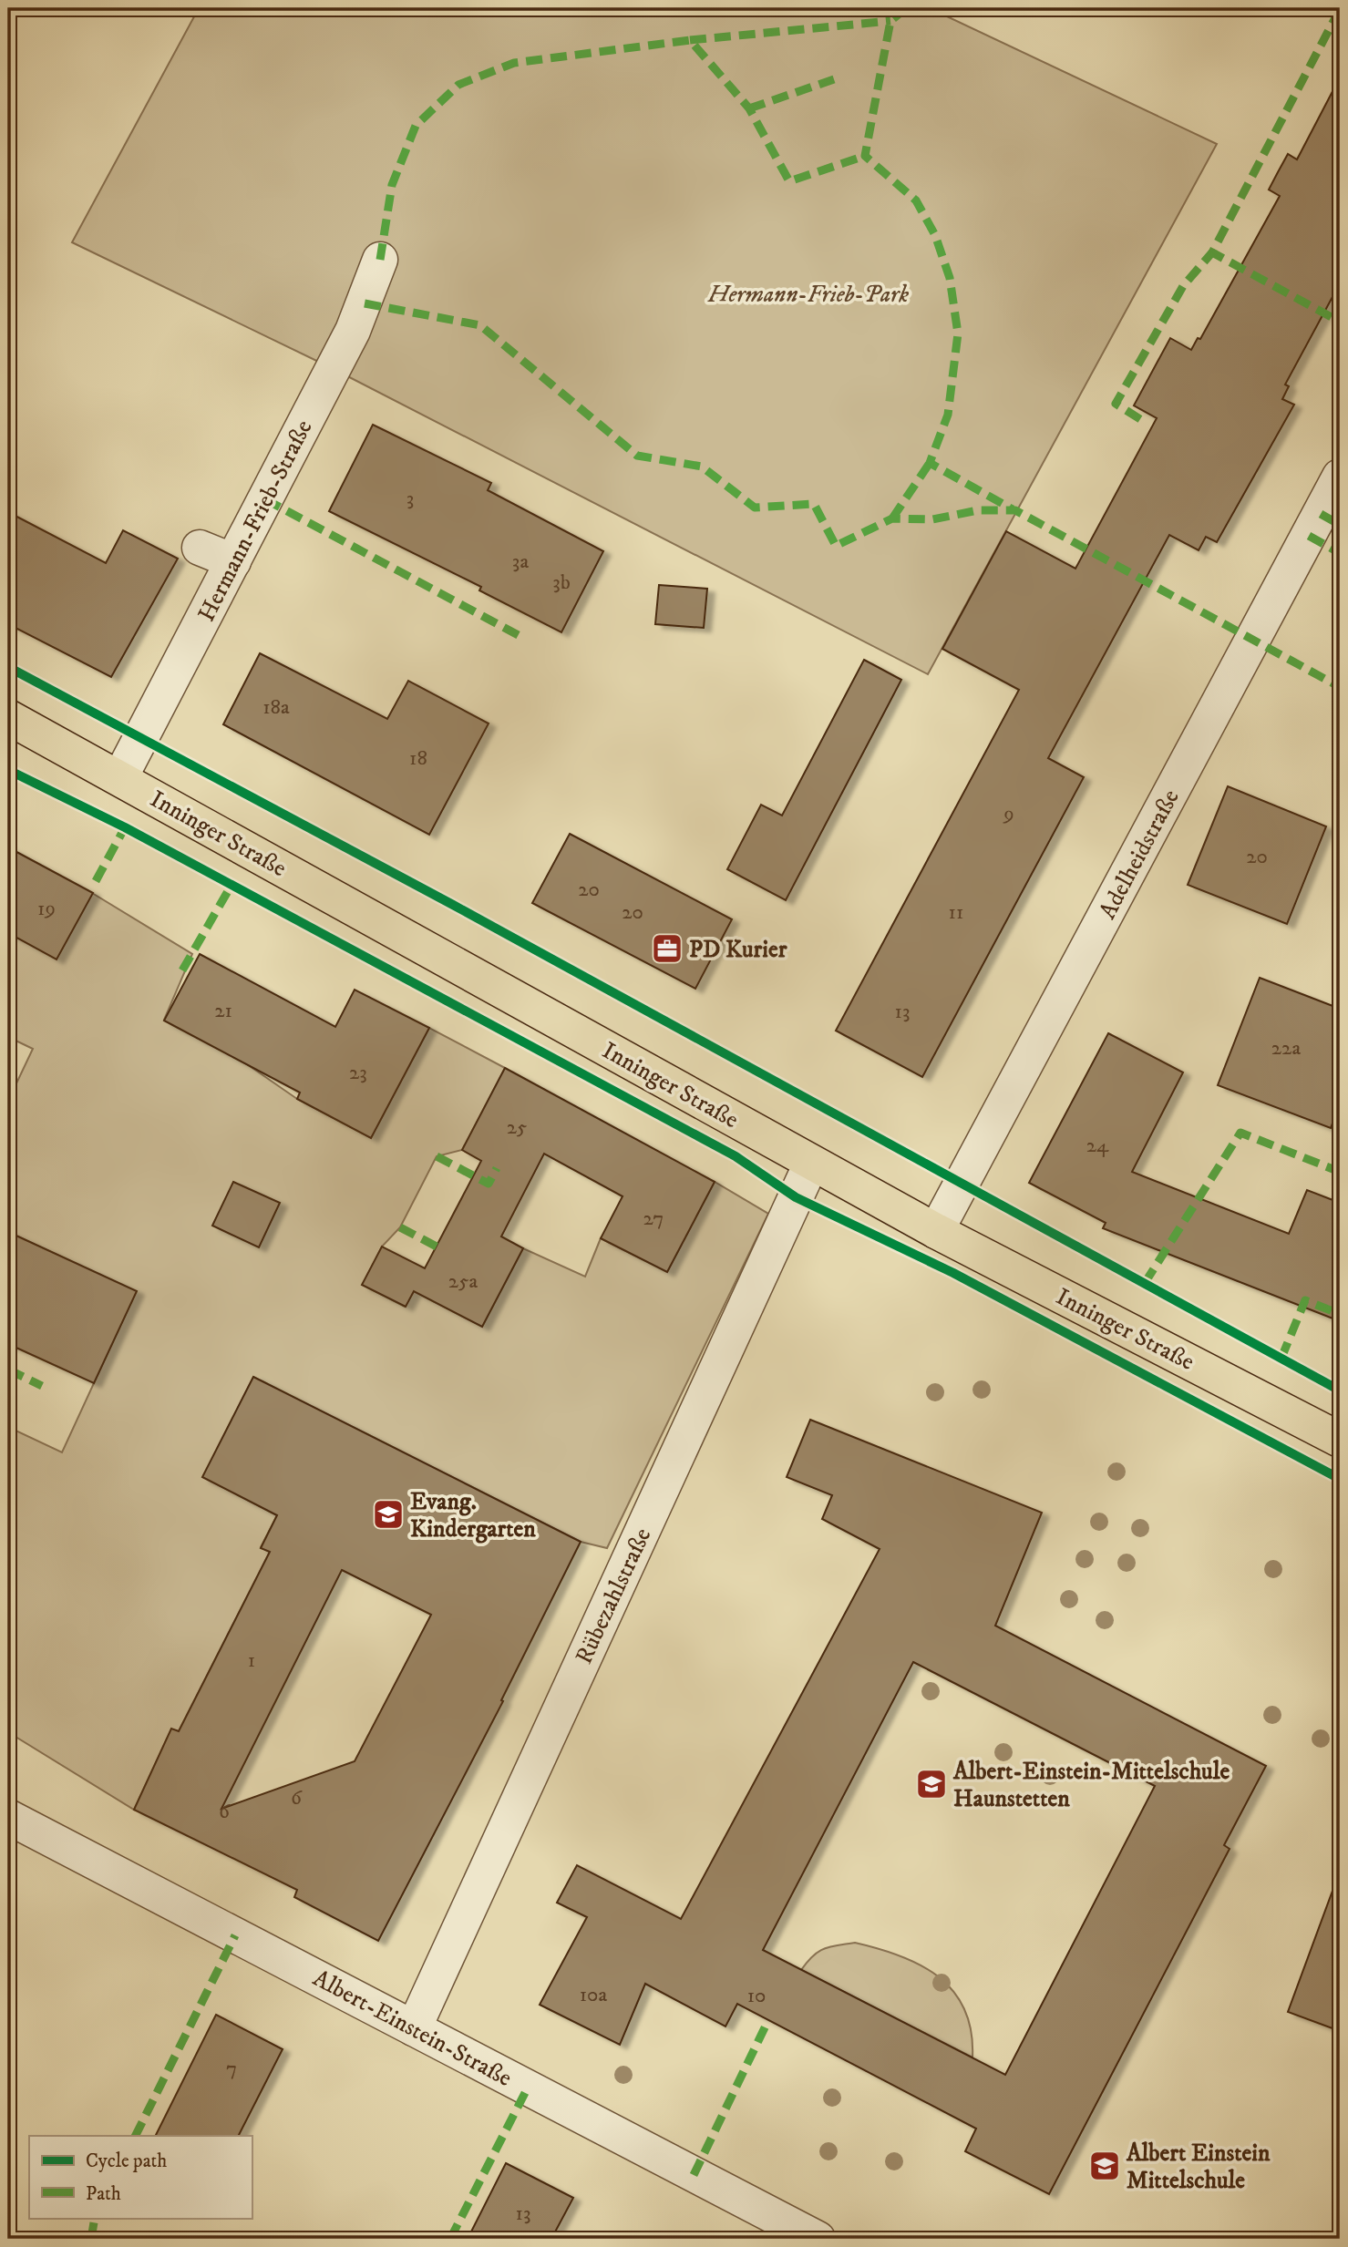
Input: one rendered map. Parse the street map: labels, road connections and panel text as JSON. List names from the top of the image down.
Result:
{
  "streets": {
    "main road": ["Inninger Straße"],
    "street": [
      "Hermann-Frieb-Straße",
      "Adelheidstraße",
      "Rübezahlstraße",
      "Albert-Einstein-Straße"
    ]
  },
  "crossings": [
    ["Hermann-Frieb-Straße", "Inninger Straße"],
    ["Inninger Straße", "Adelheidstraße"],
    ["Inninger Straße", "Rübezahlstraße"],
    ["Rübezahlstraße", "Albert-Einstein-Straße"]
  ],
  "parks": ["Hermann-Frieb-Park"],
  "places": {
    "office": ["PD Kurier"],
    "school or university": ["Evang. Kindergarten", "Albert-Einstein-Mittelschule Haunstetten", "Albert Einstein Mittelschule"]
  },
  "house_numbers": [
    "3",
    "3a",
    "3b",
    "18a",
    "18",
    "9",
    "20",
    "20",
    "19",
    "20",
    "11",
    "21",
    "13",
    "22a",
    "23",
    "25",
    "24",
    "27",
    "25a",
    "1",
    "6",
    "6",
    "10a",
    "10",
    "7",
    "13"
  ],
  "legend": ["Cycle path", "Path"]
}
